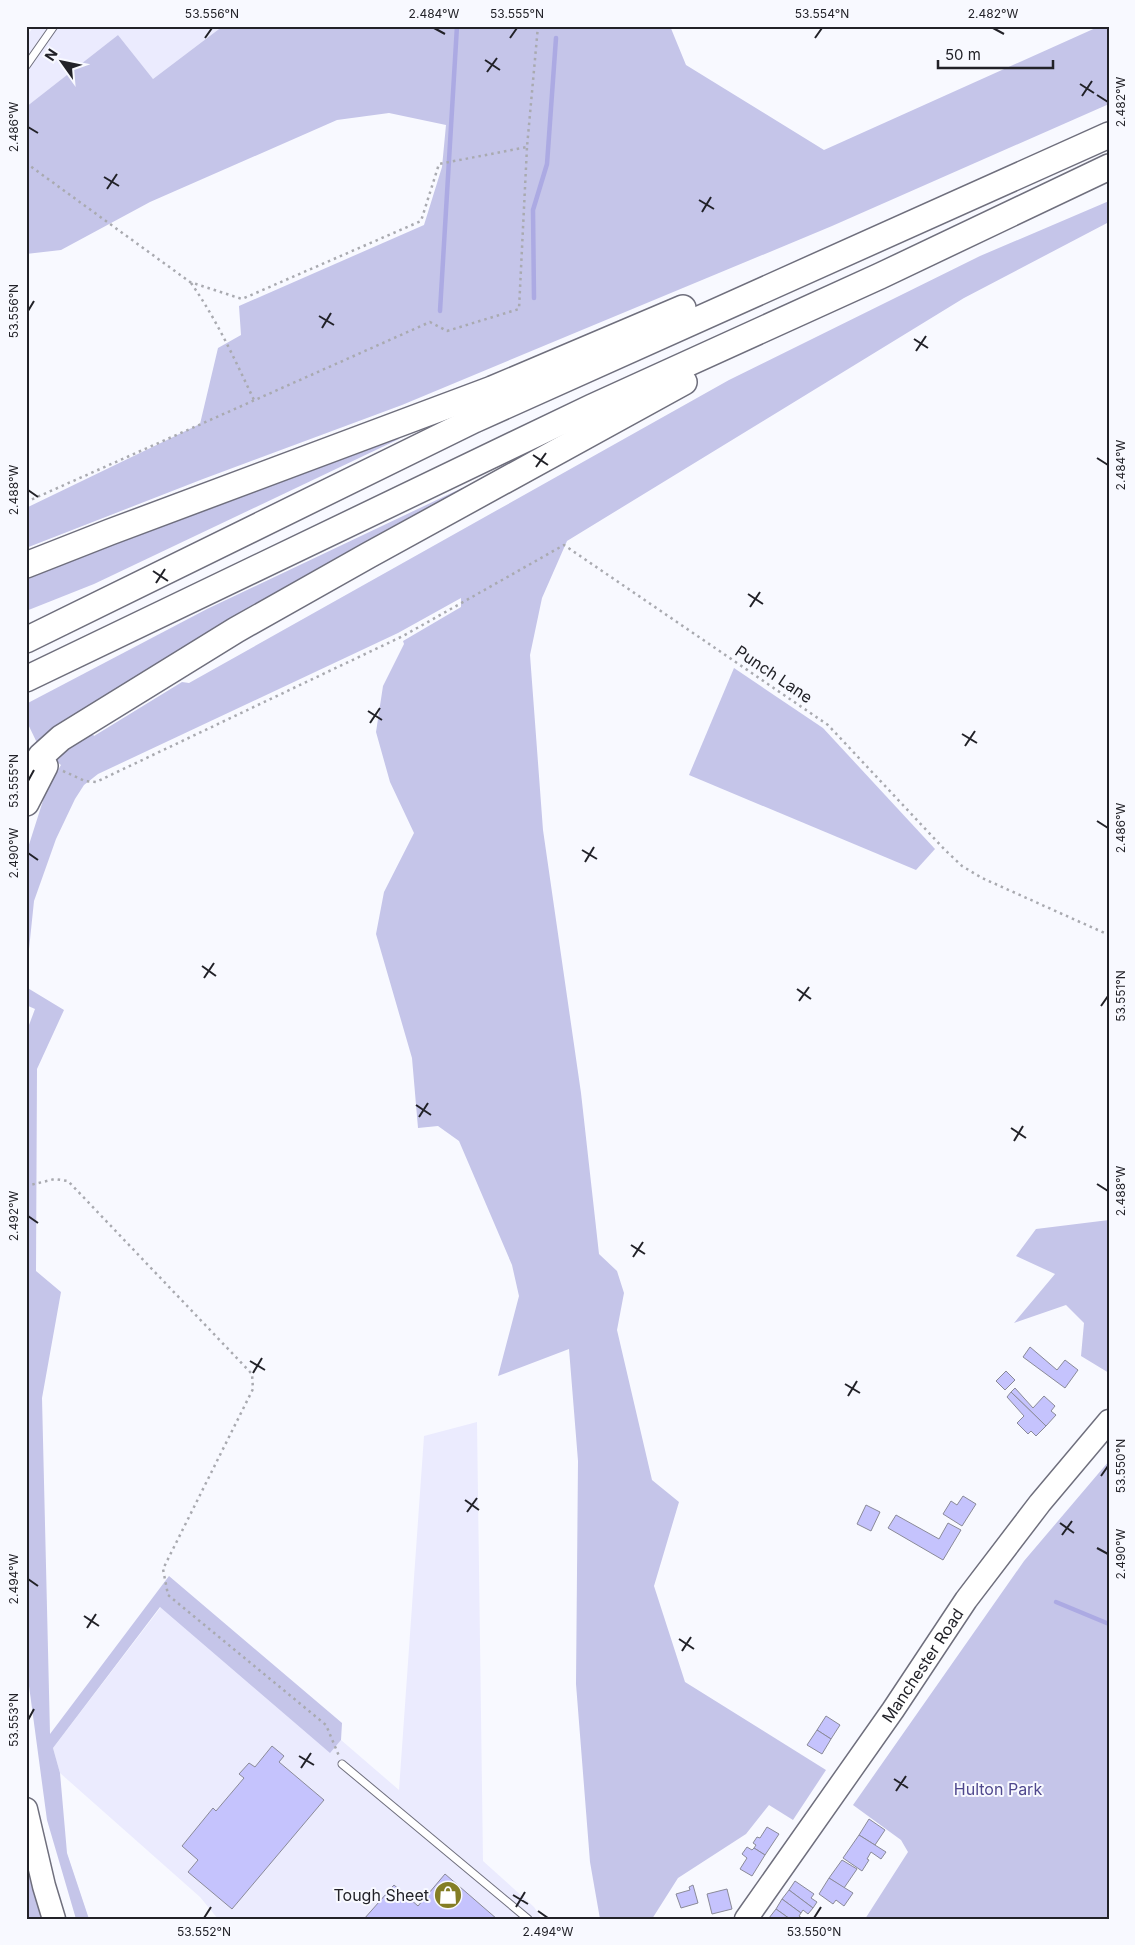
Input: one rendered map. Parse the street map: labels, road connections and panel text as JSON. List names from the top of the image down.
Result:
{
  "streets": {
    "highway": ["Manchester Road"],
    "path": ["Punch Lane"]
  },
  "parks": ["Hulton Park"],
  "places": {
    "shop": ["Tough Sheet"]
  },
  "scale_bar": "50 m",
  "north": "top left",
  "coordinates": [
    "53.556°N",
    "2.484°W",
    "53.555°N",
    "53.554°N",
    "2.482°W",
    "2.486°W",
    "2.488°W",
    "2.490°W",
    "53.551°N",
    "2.492°W",
    "53.550°N",
    "2.494°W",
    "53.553°N",
    "53.552°N"
  ]
}
